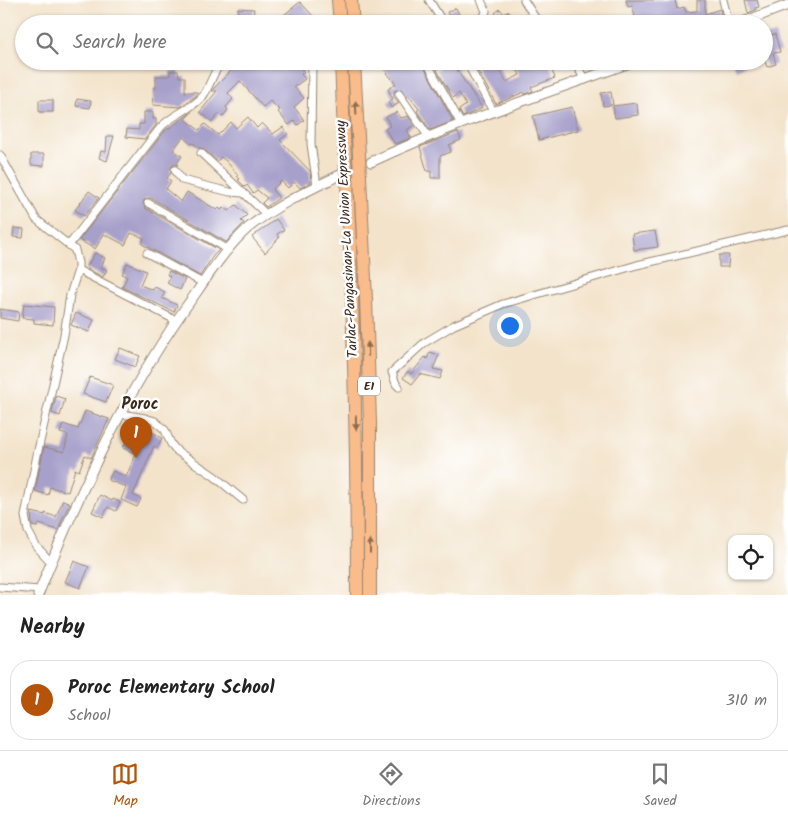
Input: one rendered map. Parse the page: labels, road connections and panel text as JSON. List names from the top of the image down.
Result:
{
  "streets": {
    "highway": ["Tarlac-Pangasinan-La Union Expressway", "E1"]
  },
  "districts": ["Poroc"],
  "page": {
    "search": "Search here",
    "pins": "1",
    "heading": "Nearby",
    "list": [
      {
        "mark": "1",
        "name": "Poroc Elementary School",
        "note": "School",
        "value": "310 m"
      }
    ],
    "nav": ["Map", "Directions", "Saved"]
  }
}
